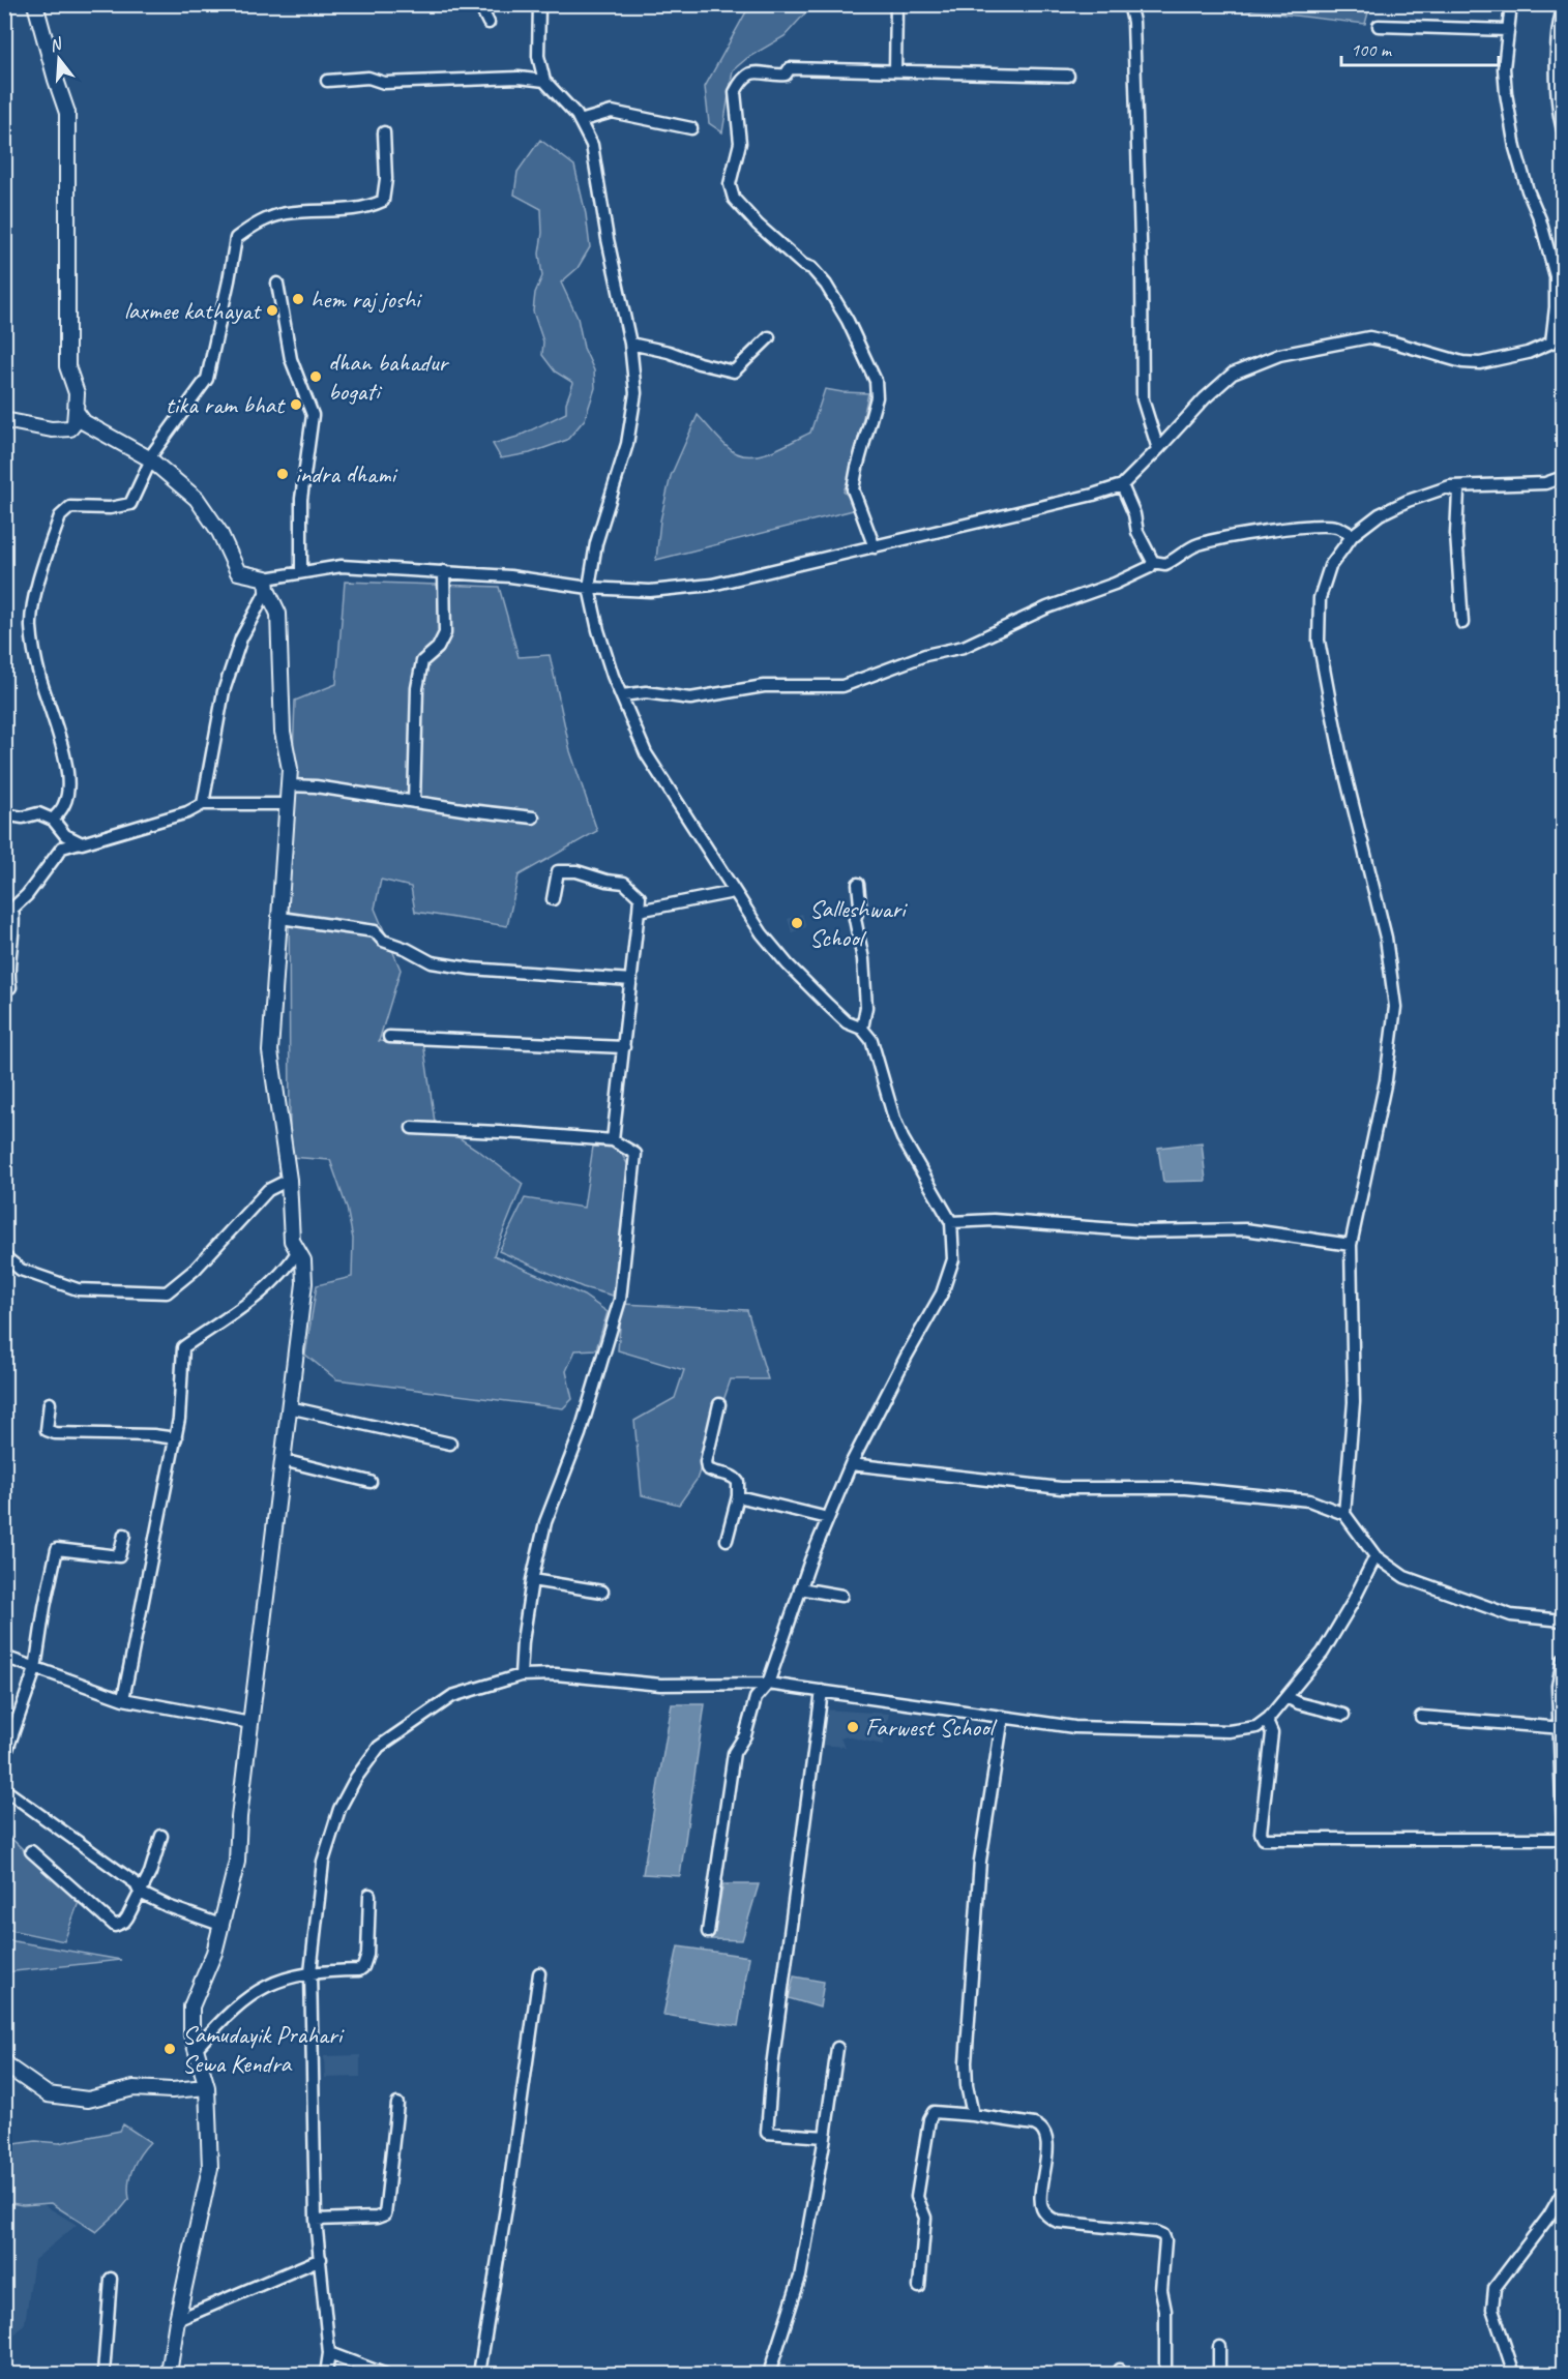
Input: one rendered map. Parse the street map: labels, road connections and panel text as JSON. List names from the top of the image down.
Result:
{
  "places": [
    "hem raj joshi",
    "laxmee kathayat",
    "dhan bahadur bogati",
    "tika ram bhat",
    "indra dhami",
    "Salleshwari School",
    "Farwest School",
    "Samudayik Prahari Sewa Kendra"
  ],
  "scale_bar": "100 m",
  "north": "top"
}
